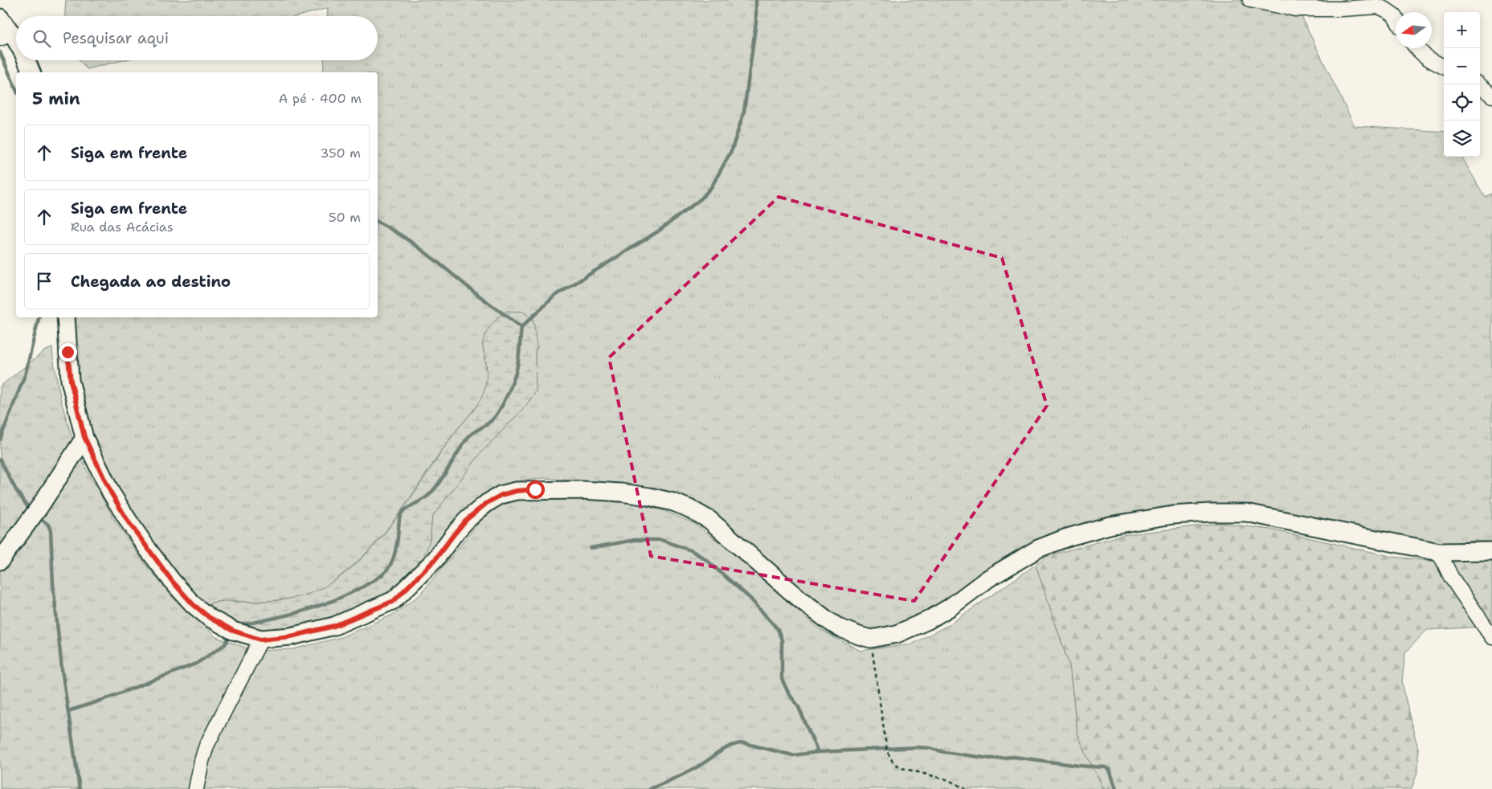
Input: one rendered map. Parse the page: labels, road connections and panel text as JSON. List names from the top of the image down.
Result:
{
  "north": "left",
  "page": {
    "map_buttons": ["+", "−"],
    "search": "Pesquisar aqui",
    "heading": ["5 min", "A pé · 400 m"],
    "list": [
      ["Siga em frente", "350 m"],
      ["Siga em frente", "Rua das Acácias", "50 m"],
      "Chegada ao destino"
    ]
  }
}
